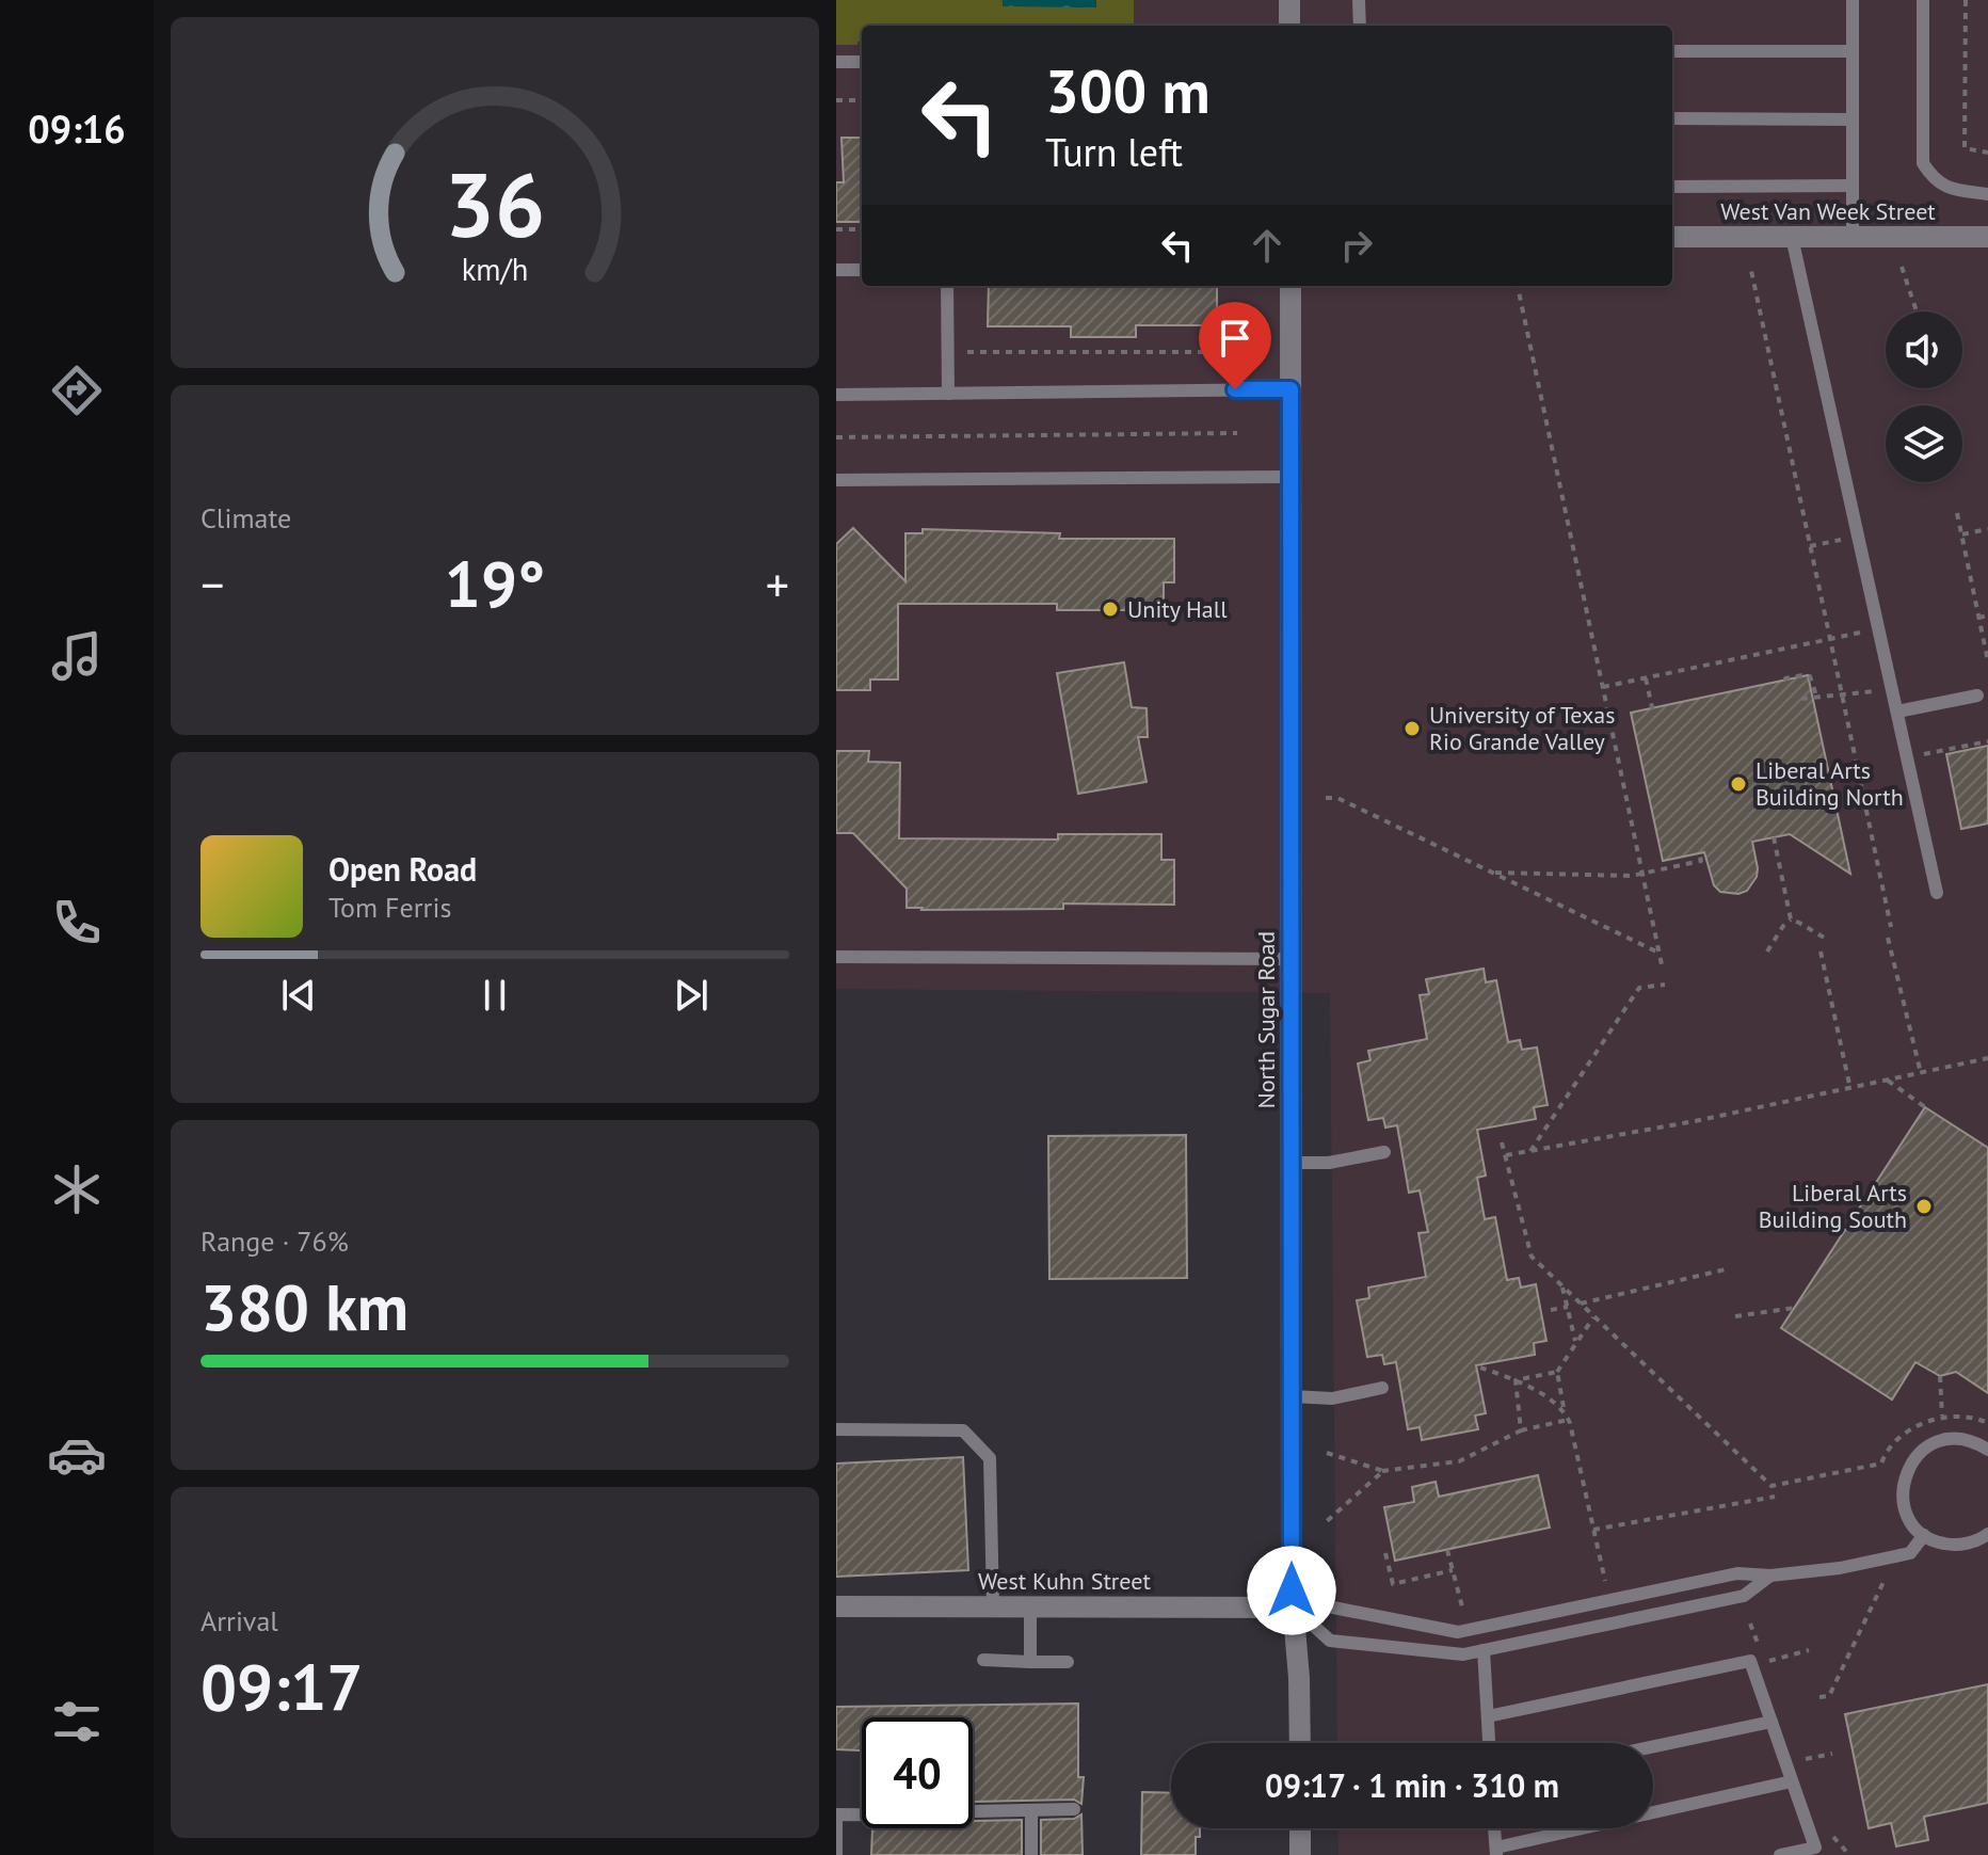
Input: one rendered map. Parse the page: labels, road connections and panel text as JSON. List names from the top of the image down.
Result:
{
  "streets": {
    "street": ["West Van Week Street", "North Sugar Road", "West Kuhn Street"]
  },
  "crossings": [
    ["North Sugar Road", "West Kuhn Street"]
  ],
  "places": [
    "Unity Hall",
    "University of Texas Rio Grande Valley",
    "Liberal Arts Building North",
    "Liberal Arts Building South"
  ],
  "page": {
    "tabs": "09:16",
    "turn": ["300 m", "Turn left"],
    "tile": [
      "Climate",
      ["Range · 76%", "380 km"],
      ["Arrival", "09:17"]
    ],
    "heat": ["−", "19°", "+"],
    "song": ["Open Road", "Tom Ferris"],
    "limit": "40",
    "trip": "09:17 · 1 min · 310 m",
    "gauge": ["36", "km/h"]
  }
}
